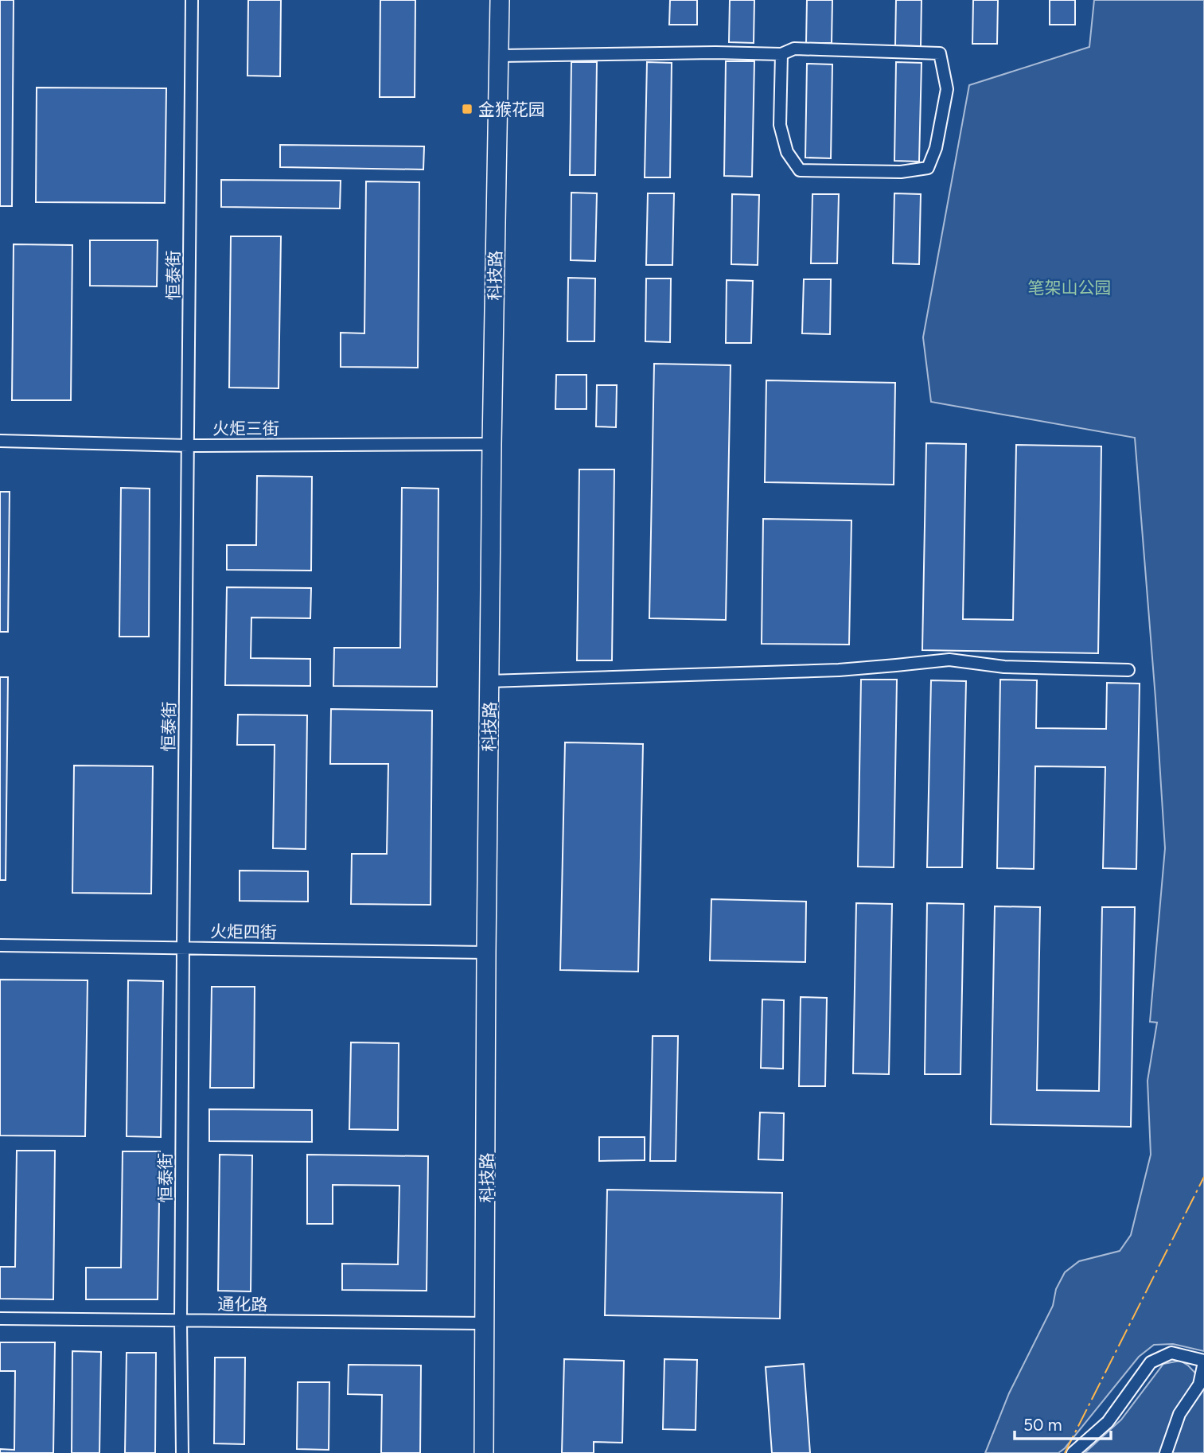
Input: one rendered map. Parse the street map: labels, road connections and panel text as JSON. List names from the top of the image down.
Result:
{
  "streets": {
    "main road": ["科技路"],
    "street": [
      "恒泰街",
      "火炬三街",
      "火炬四街",
      "通化路"
    ]
  },
  "crossings": [
    ["恒泰街", "火炬三街"],
    ["恒泰街", "火炬四街"],
    ["恒泰街", "通化路"],
    ["科技路", "火炬三街"],
    ["科技路", "火炬四街"],
    ["科技路", "通化路"]
  ],
  "parks": ["笔架山公园"],
  "places": {
    "transit": ["金猴花园"]
  },
  "scale_bar": "50 m"
}
